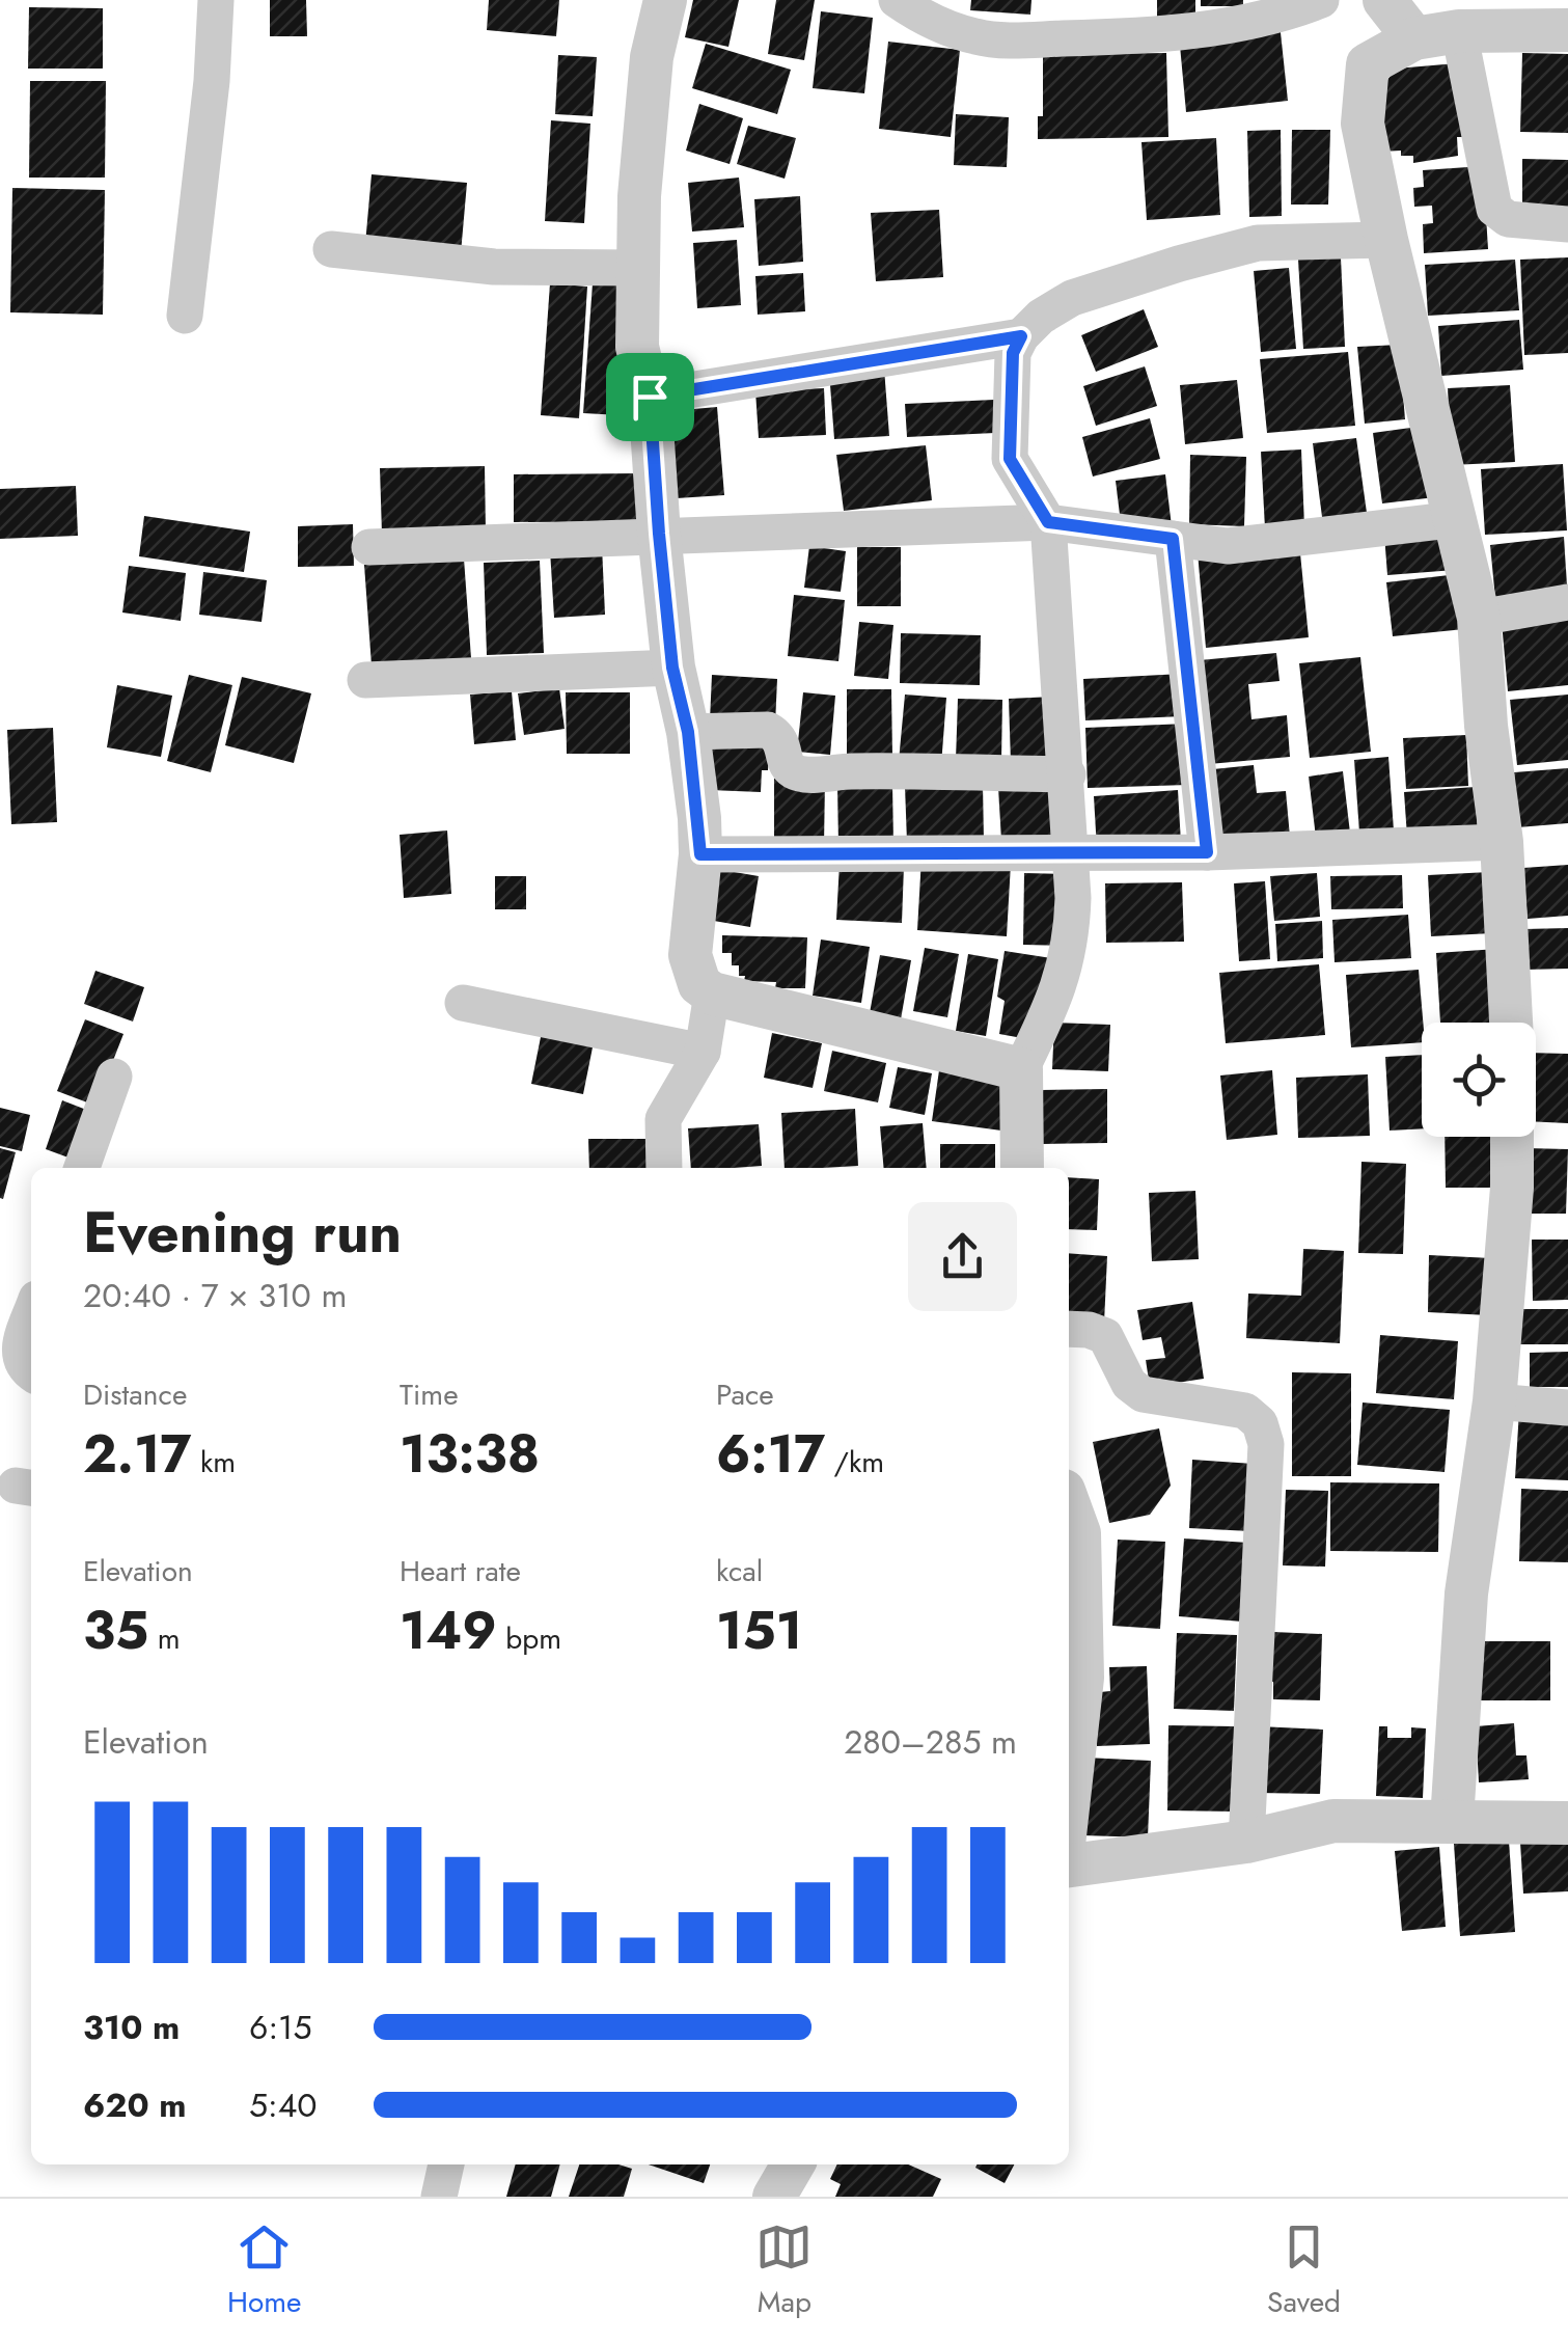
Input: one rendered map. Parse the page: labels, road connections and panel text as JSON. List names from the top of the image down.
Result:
{
  "page": {
    "heading": ["Evening run", "20:40 · 7 × 310 m"],
    "stats": [
      ["Distance", "2.17 km"],
      ["Time", "13:38"],
      ["Pace", "6:17 /km"],
      ["Elevation", "35 m"],
      ["Heart rate", "149 bpm"],
      ["kcal", "151"]
    ],
    "chart": ["Elevation", "280–285 m"],
    "list": [
      {
        "name": "310 m",
        "note": "6:15"
      },
      {
        "name": "620 m",
        "note": "5:40"
      }
    ],
    "tabs": ["Home", "Map", "Saved"]
  }
}
